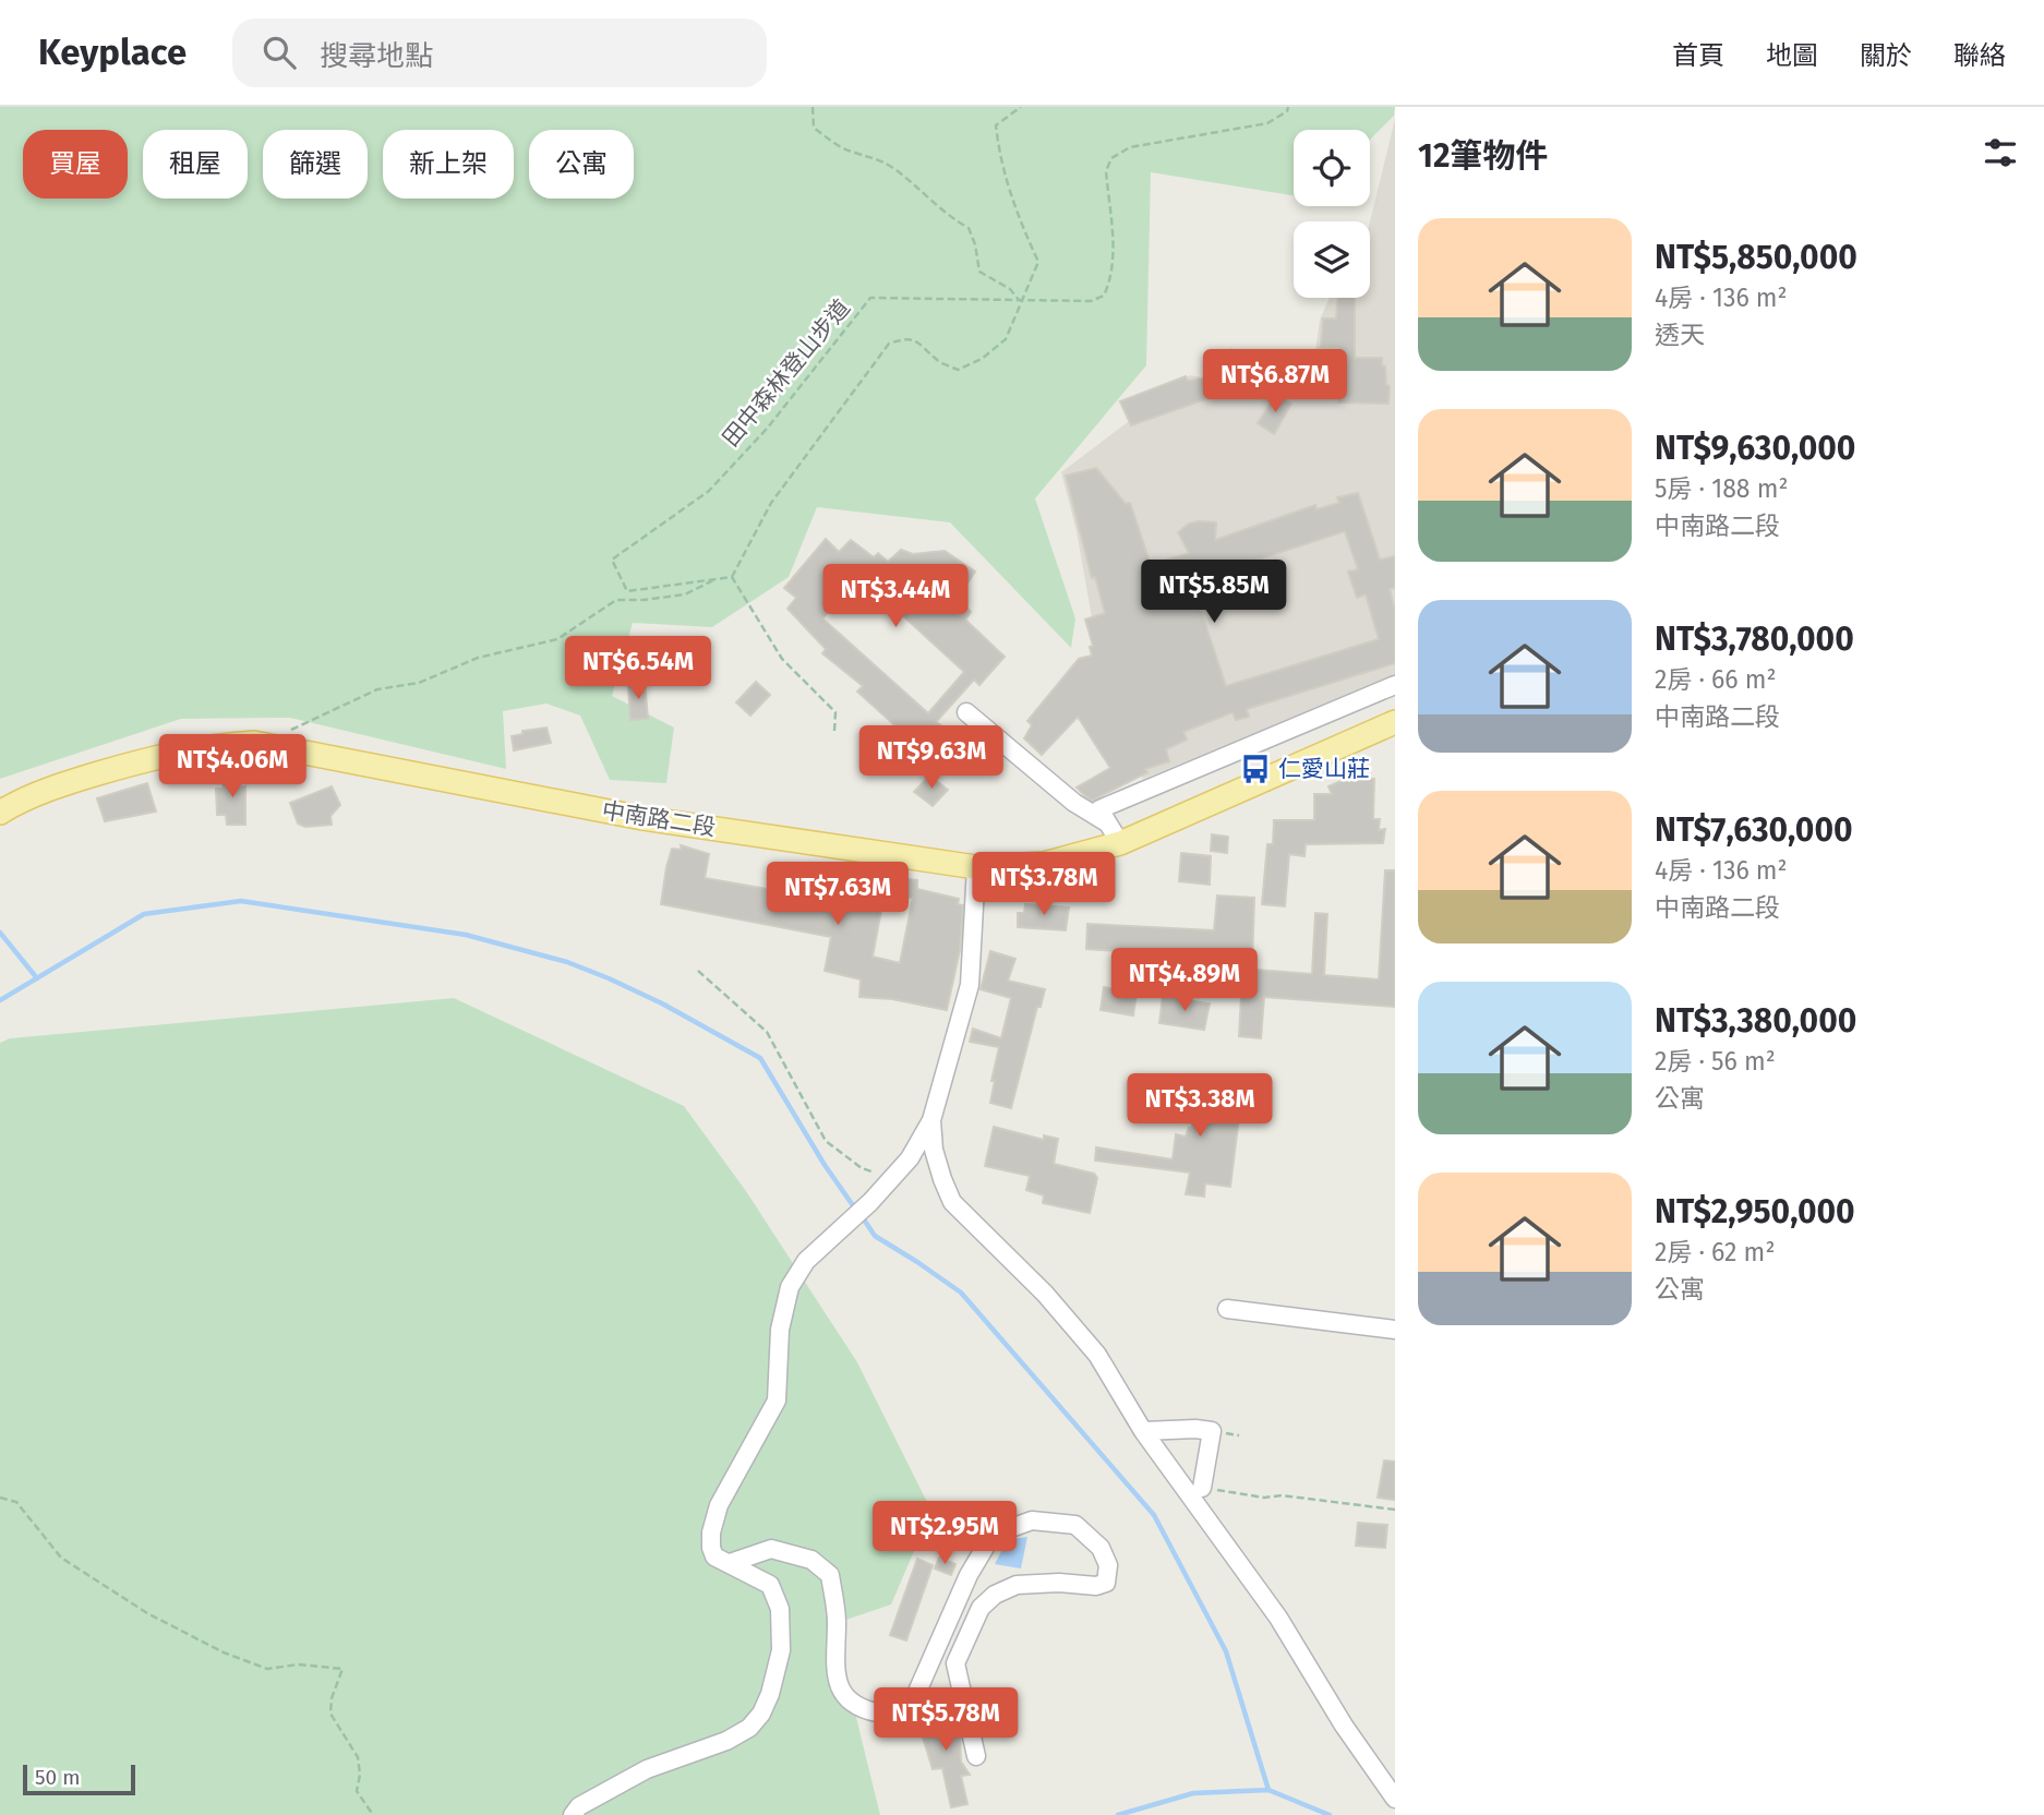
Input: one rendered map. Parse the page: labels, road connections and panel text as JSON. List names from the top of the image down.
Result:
{
  "streets": {
    "main road": ["中南路二段"],
    "path": ["田中森林登山步道"]
  },
  "places": {
    "bus stop": ["仁愛山莊"]
  },
  "scale_bar": "50 m",
  "page": {
    "header": "Keyplace",
    "search": "搜尋地點",
    "nav": [
      "首頁",
      "地圖",
      "關於",
      "聯絡"
    ],
    "heading": "12筆物件",
    "chip": [
      "買屋",
      "租屋",
      "篩選",
      "新上架",
      "公寓"
    ],
    "list": [
      {
        "name": "NT$5,850,000",
        "note": "4房 · 136 m² · 透天"
      },
      {
        "name": "NT$9,630,000",
        "note": "5房 · 188 m² · 中南路二段"
      },
      {
        "name": "NT$3,780,000",
        "note": "2房 · 66 m² · 中南路二段"
      },
      {
        "name": "NT$7,630,000",
        "note": "4房 · 136 m² · 中南路二段"
      },
      {
        "name": "NT$3,380,000",
        "note": "2房 · 56 m² · 公寓"
      },
      {
        "name": "NT$2,950,000",
        "note": "2房 · 62 m² · 公寓"
      }
    ],
    "price": [
      "NT$6.87M",
      "NT$5.85M",
      "NT$3.44M",
      "NT$6.54M",
      "NT$9.63M",
      "NT$4.06M",
      "NT$3.78M",
      "NT$7.63M",
      "NT$4.89M",
      "NT$3.38M",
      "NT$2.95M",
      "NT$5.78M"
    ],
    "scale": "50 m"
  }
}
